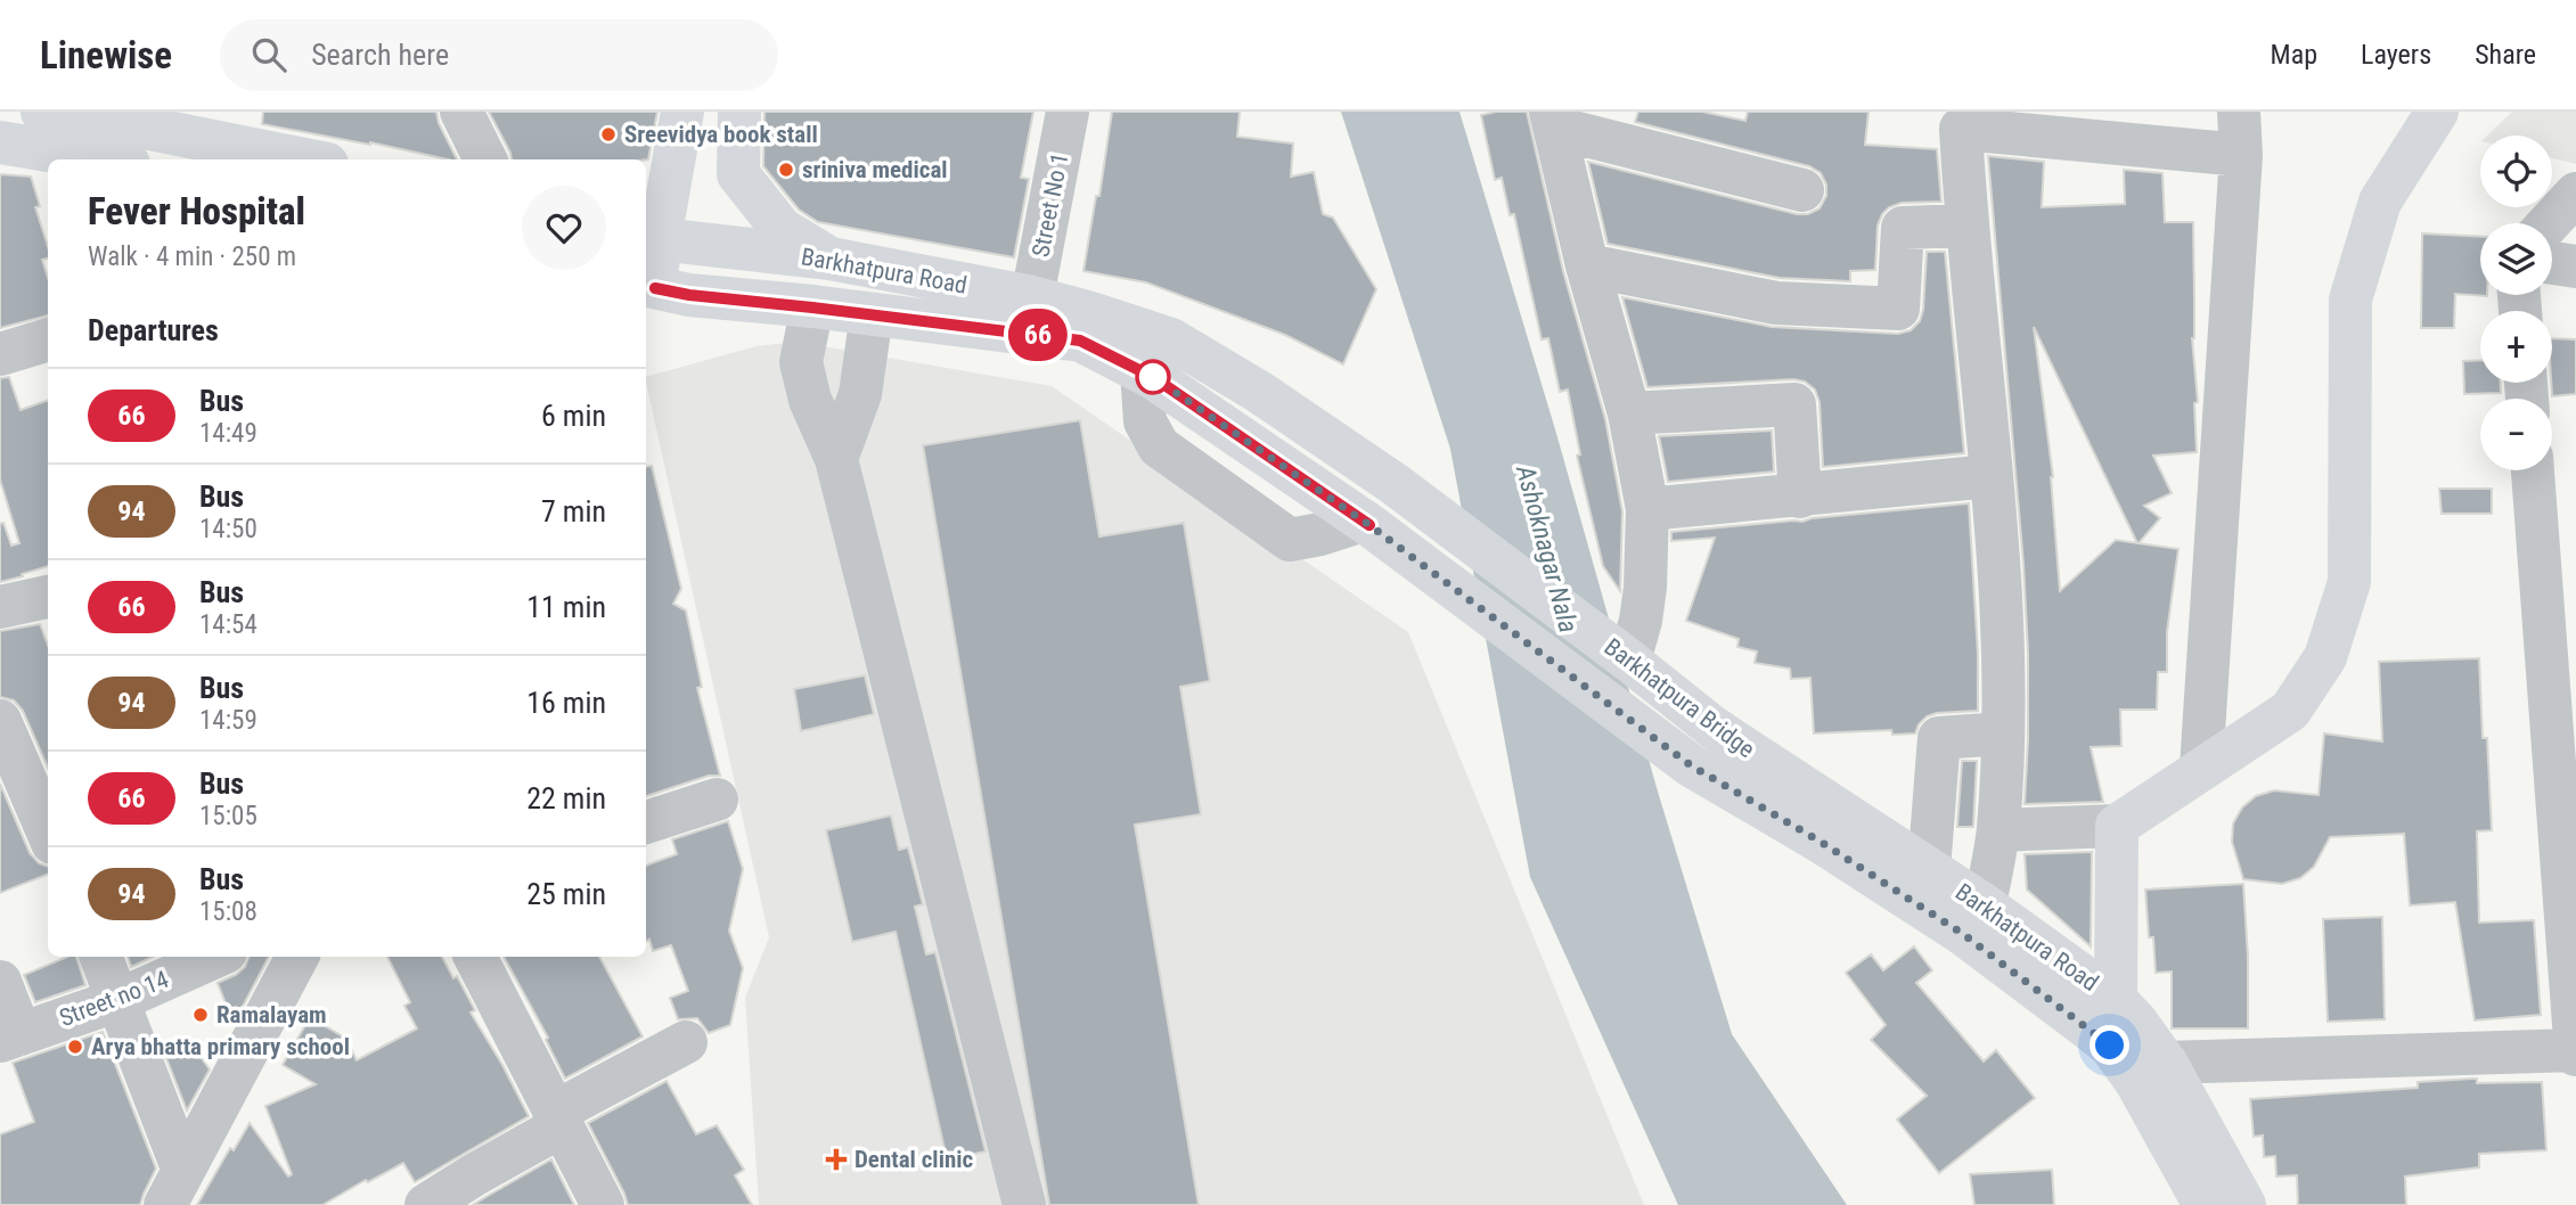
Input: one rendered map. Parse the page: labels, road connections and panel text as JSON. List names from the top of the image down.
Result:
{
  "streets": {
    "main road": ["Barkhatpura Road", "Barkhatpura Bridge"],
    "street": ["Street No 1", "Street no 14"]
  },
  "crossings": [
    ["Street No 1", "Barkhatpura Road"],
    ["Barkhatpura Road", "Barkhatpura Bridge"]
  ],
  "water": ["Ashoknagar Nala"],
  "places": {
    "other": [
      "Sreevidya book stall",
      "sriniva medical",
      "Ramalayam",
      "Arya bhatta primary school"
    ],
    "health": ["Dental clinic"]
  },
  "lines": ["bus line 66"],
  "page": {
    "header": "Linewise",
    "search": "Search here",
    "nav": ["Map", "Layers", "Share"],
    "on_map": "66",
    "map_buttons": ["+", "−"],
    "heading": [
      ["Fever Hospital", "Walk · 4 min · 250 m"],
      "Departures"
    ],
    "list": [
      {
        "mark": "66",
        "name": "Bus",
        "note": "14:49",
        "value": "6 min"
      },
      {
        "mark": "94",
        "name": "Bus",
        "note": "14:50",
        "value": "7 min"
      },
      {
        "mark": "66",
        "name": "Bus",
        "note": "14:54",
        "value": "11 min"
      },
      {
        "mark": "94",
        "name": "Bus",
        "note": "14:59",
        "value": "16 min"
      },
      {
        "mark": "66",
        "name": "Bus",
        "note": "15:05",
        "value": "22 min"
      },
      {
        "mark": "94",
        "name": "Bus",
        "note": "15:08",
        "value": "25 min"
      }
    ]
  }
}
